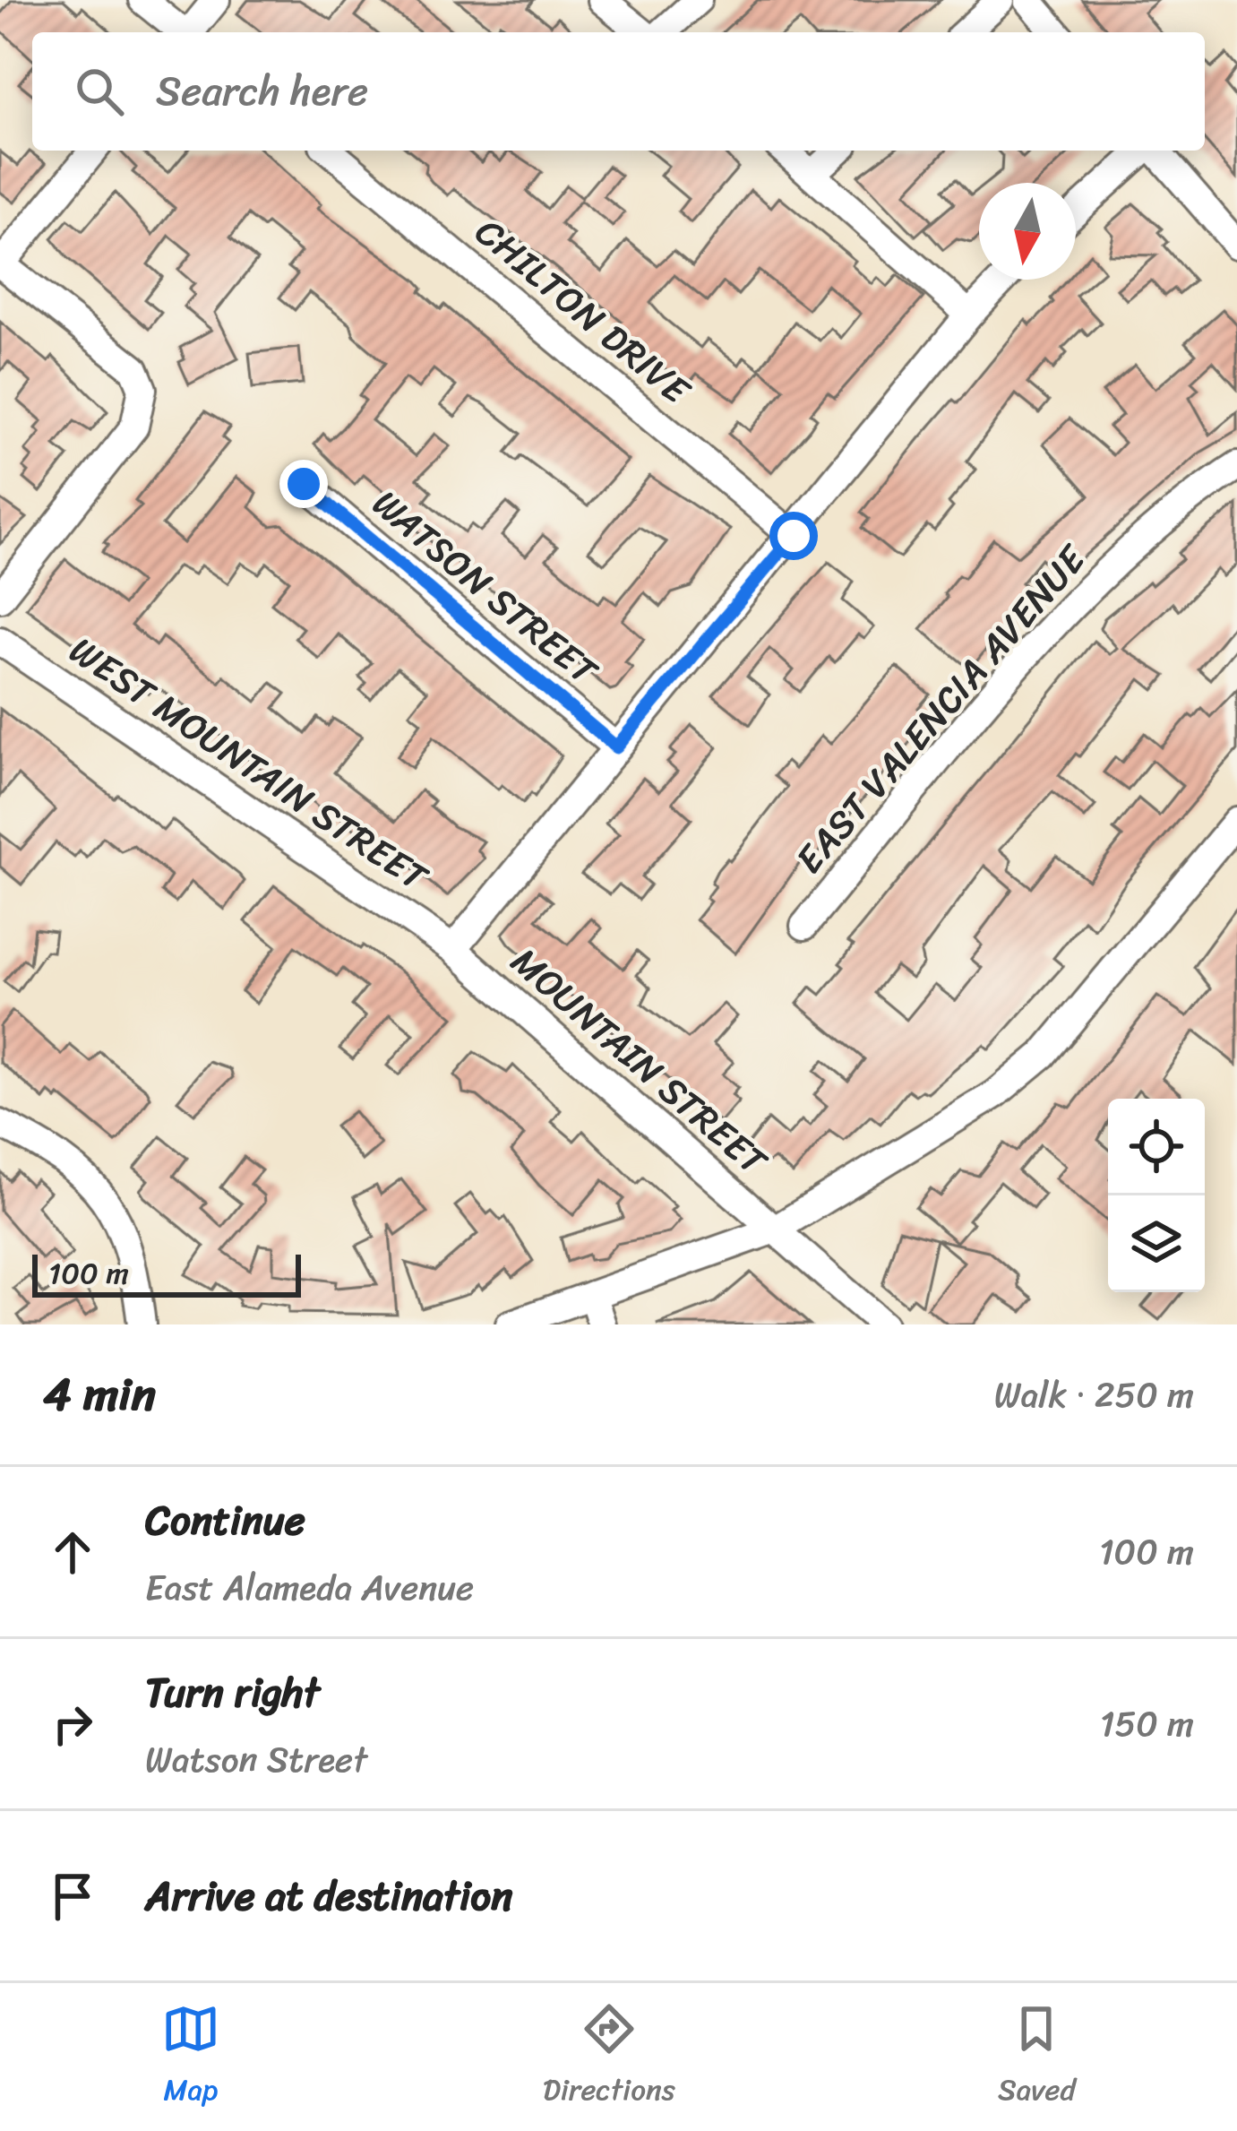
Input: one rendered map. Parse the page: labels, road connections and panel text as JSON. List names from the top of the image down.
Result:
{
  "streets": {
    "street": [
      "CHILTON DRIVE",
      "WATSON STREET",
      "EAST VALENCIA AVENUE",
      "WEST MOUNTAIN STREET",
      "MOUNTAIN STREET"
    ]
  },
  "crossings": [
    ["WEST MOUNTAIN STREET", "MOUNTAIN STREET"]
  ],
  "scale_bar": "100 m",
  "north": "bottom",
  "page": {
    "search": "Search here",
    "scale": "100 m",
    "heading": ["4 min", "Walk · 250 m"],
    "list": [
      ["Continue", "East Alameda Avenue", "100 m"],
      ["Turn right", "Watson Street", "150 m"],
      "Arrive at destination"
    ],
    "nav": ["Map", "Directions", "Saved"]
  }
}
